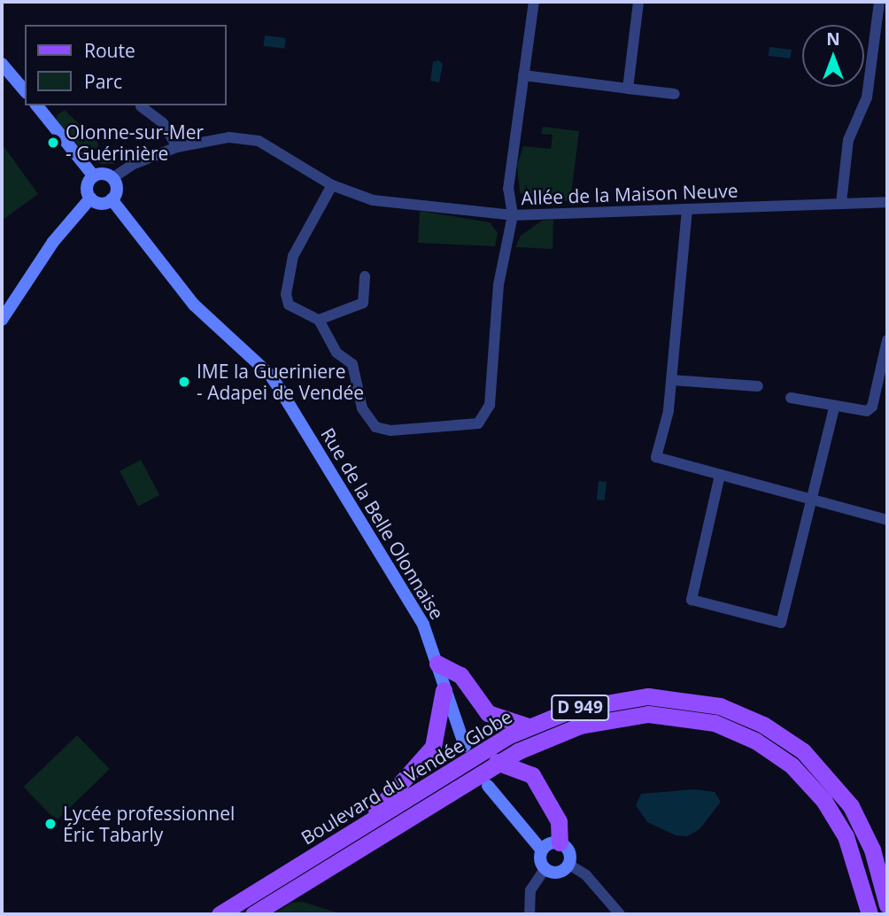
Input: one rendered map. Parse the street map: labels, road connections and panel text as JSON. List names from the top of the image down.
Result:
{
  "streets": {
    "main road": ["D 949", "Boulevard du Vendée Globe"],
    "street": ["Allée de la Maison Neuve", "Rue de la Belle Olonnaise"]
  },
  "places": ["Olonne-sur-Mer - Guérinière", "IME la Gueriniere - Adapei de Vendée", "Lycée professionnel Éric Tabarly"],
  "legend": ["Route", "Parc"],
  "north": "top"
}
